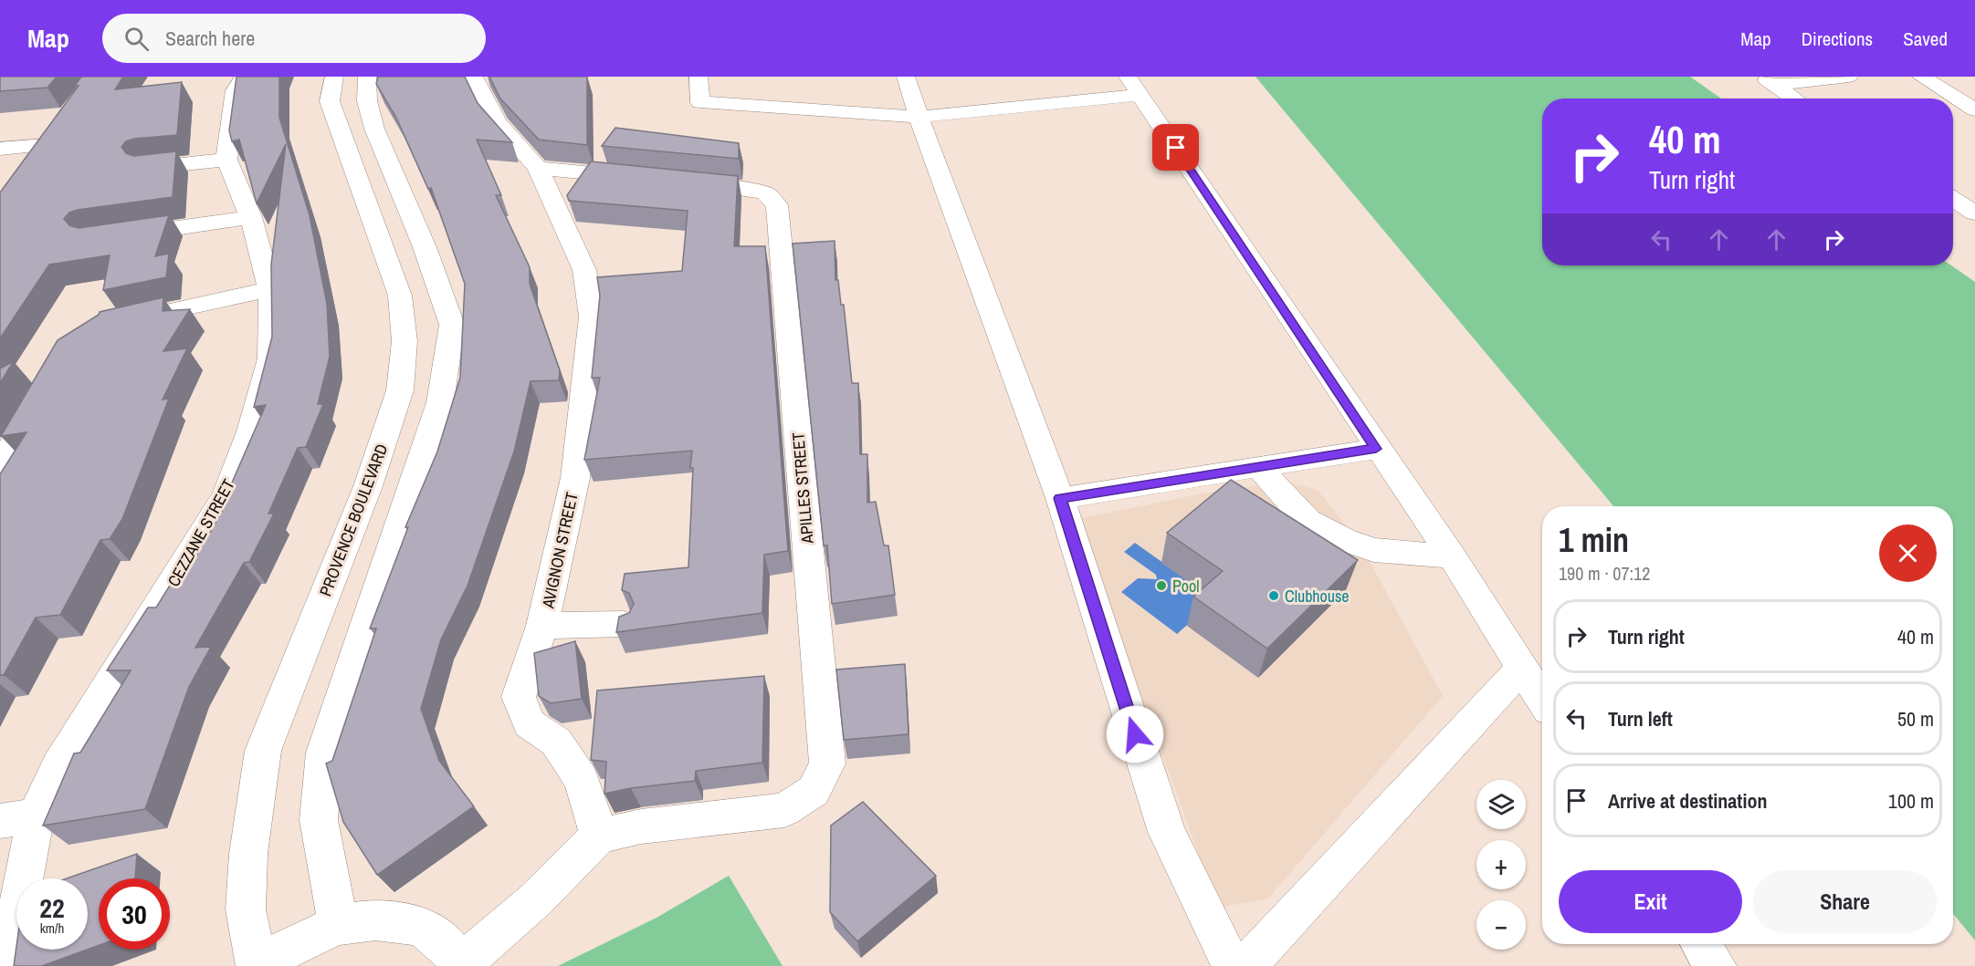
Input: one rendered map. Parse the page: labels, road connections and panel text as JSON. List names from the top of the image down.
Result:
{
  "streets": {
    "street": [
      "APILLES STREET",
      "PROVENCE BOULEVARD",
      "CEZZANE STREET",
      "AVIGNON STREET"
    ]
  },
  "crossings": [
    ["APILLES STREET", "AVIGNON STREET"]
  ],
  "places": ["Pool", "Clubhouse"],
  "page": {
    "header": "Map",
    "search": "Search here",
    "nav": ["Map", "Directions", "Saved"],
    "turn": ["40 m", "Turn right"],
    "heading": ["1 min", "190 m · 07:12"],
    "list": [
      {
        "name": "Turn right",
        "value": "40 m"
      },
      {
        "name": "Turn left",
        "value": "50 m"
      },
      {
        "name": "Arrive at destination",
        "value": "100 m"
      }
    ],
    "map_buttons": ["+", "−"],
    "buttons": ["Exit", "Share"],
    "speed": "22 km/h",
    "limit": "30"
  }
}
